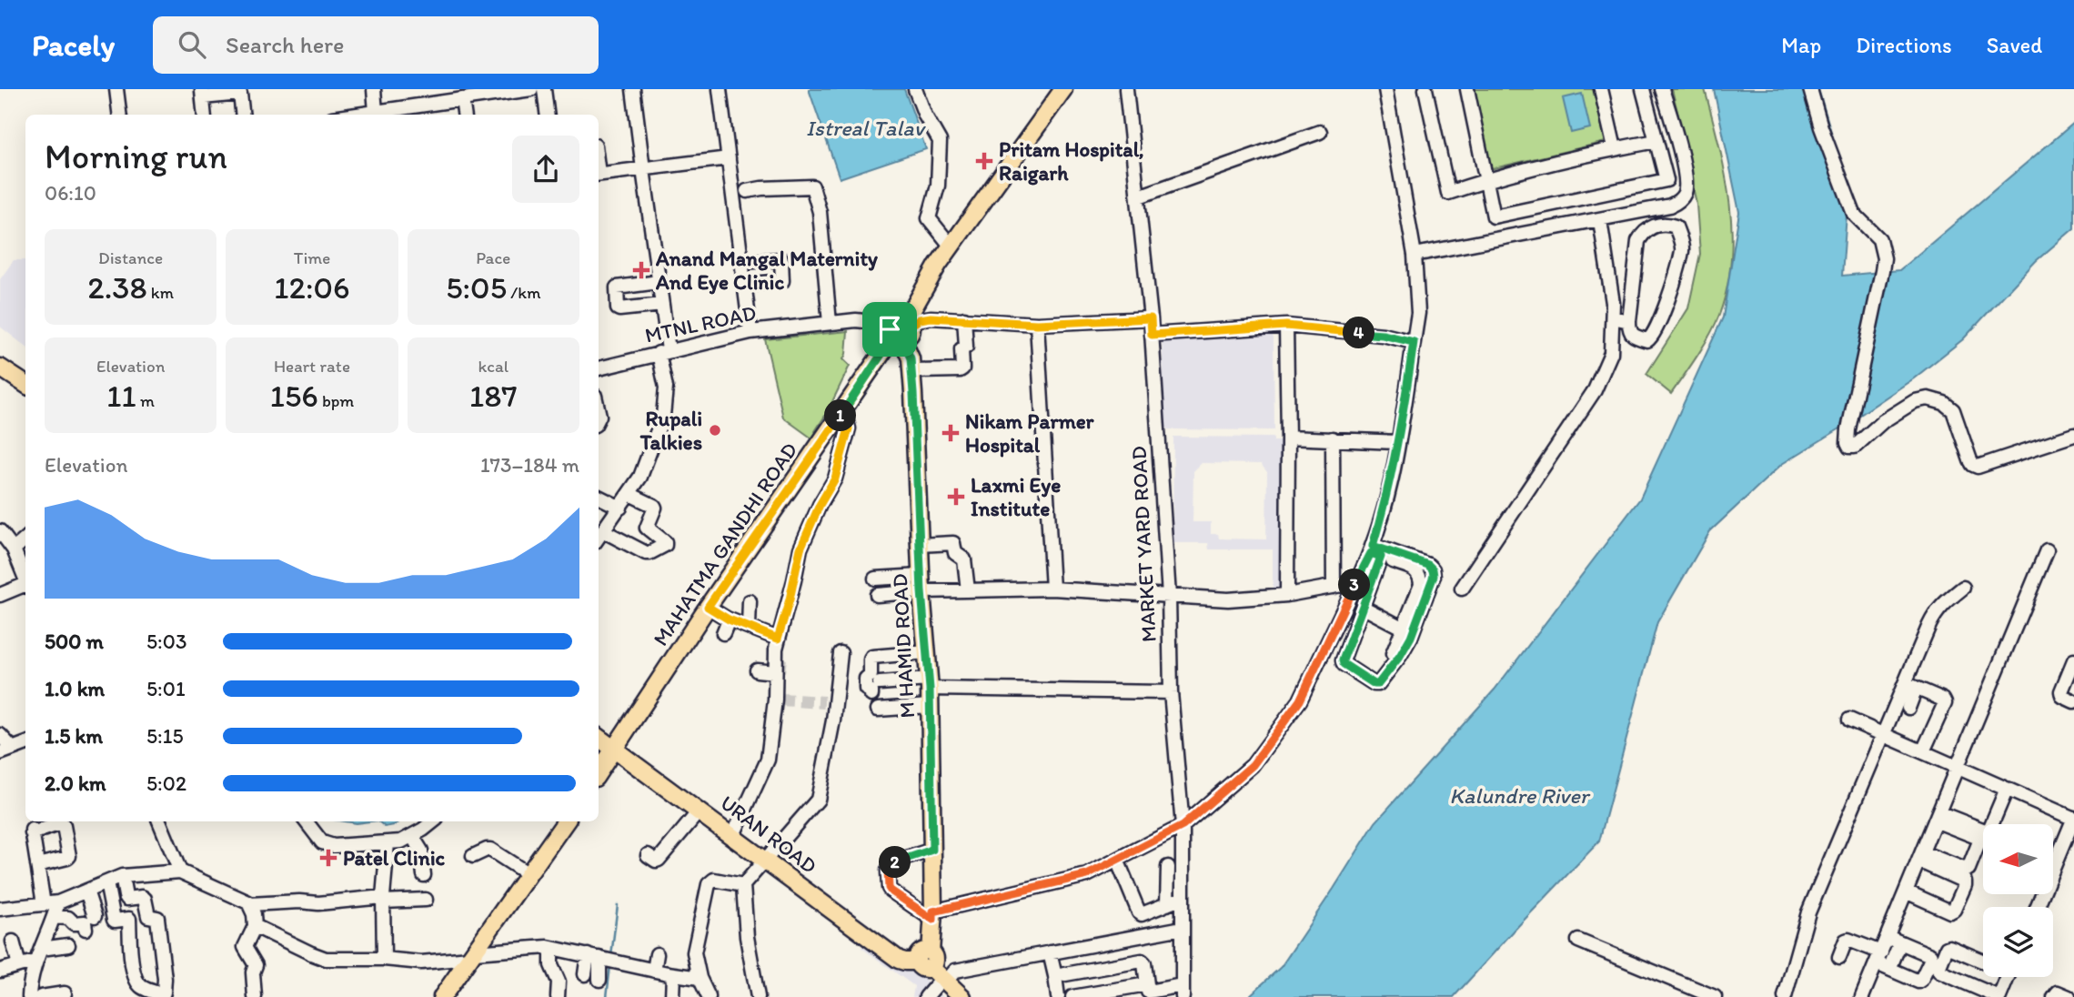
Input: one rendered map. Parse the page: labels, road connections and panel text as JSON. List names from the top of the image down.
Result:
{
  "streets": {
    "main road": ["MAHATMA GANDHI ROAD", "M HAMID ROAD", "URAN ROAD"],
    "street": ["MTNL ROAD", "MARKET YARD ROAD"]
  },
  "crossings": [
    ["MTNL ROAD", "MAHATMA GANDHI ROAD"],
    ["MTNL ROAD", "M HAMID ROAD"],
    ["MAHATMA GANDHI ROAD", "M HAMID ROAD"],
    ["MAHATMA GANDHI ROAD", "URAN ROAD"],
    ["M HAMID ROAD", "URAN ROAD"]
  ],
  "water": ["Istreal Talav", "Kalundre River"],
  "places": {
    "health": [
      "Pritam Hospital, Raigarh",
      "Anand Mangal Maternity And Eye Clinic",
      "Nikam Parmer Hospital",
      "Laxmi Eye Institute",
      "Patel Clinic"
    ],
    "other": ["Rupali Talkies"]
  },
  "north": "left",
  "page": {
    "header": "Pacely",
    "search": "Search here",
    "nav": ["Map", "Directions", "Saved"],
    "heading": ["Morning run", "06:10"],
    "stats": [
      ["Distance", "2.38 km"],
      ["Time", "12:06"],
      ["Pace", "5:05 /km"],
      ["Elevation", "11 m"],
      ["Heart rate", "156 bpm"],
      ["kcal", "187"]
    ],
    "pins": [
      "4",
      "1",
      "3",
      "2"
    ],
    "chart": ["Elevation", "173–184 m"],
    "list": [
      {
        "name": "500 m",
        "note": "5:03"
      },
      {
        "name": "1.0 km",
        "note": "5:01"
      },
      {
        "name": "1.5 km",
        "note": "5:15"
      },
      {
        "name": "2.0 km",
        "note": "5:02"
      }
    ]
  }
}
